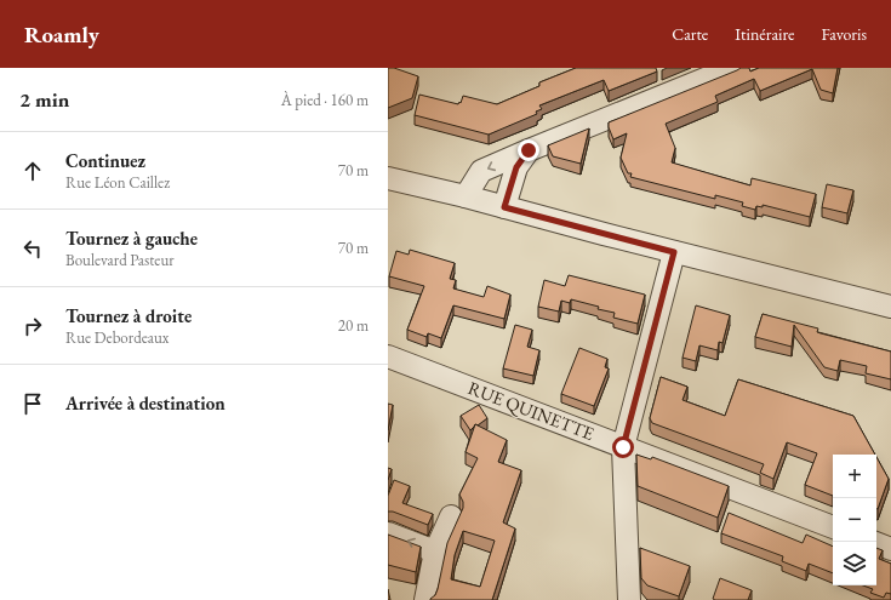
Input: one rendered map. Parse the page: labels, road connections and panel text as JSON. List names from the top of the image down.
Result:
{
  "streets": {
    "street": ["RUE QUINETTE"]
  },
  "page": {
    "header": "Roamly",
    "nav": ["Carte", "Itinéraire", "Favoris"],
    "heading": ["2 min", "À pied · 160 m"],
    "list": [
      ["Continuez", "Rue Léon Caillez", "70 m"],
      ["Tournez à gauche", "Boulevard Pasteur", "70 m"],
      ["Tournez à droite", "Rue Debordeaux", "20 m"],
      "Arrivée à destination"
    ],
    "map_buttons": ["+", "−"]
  }
}
